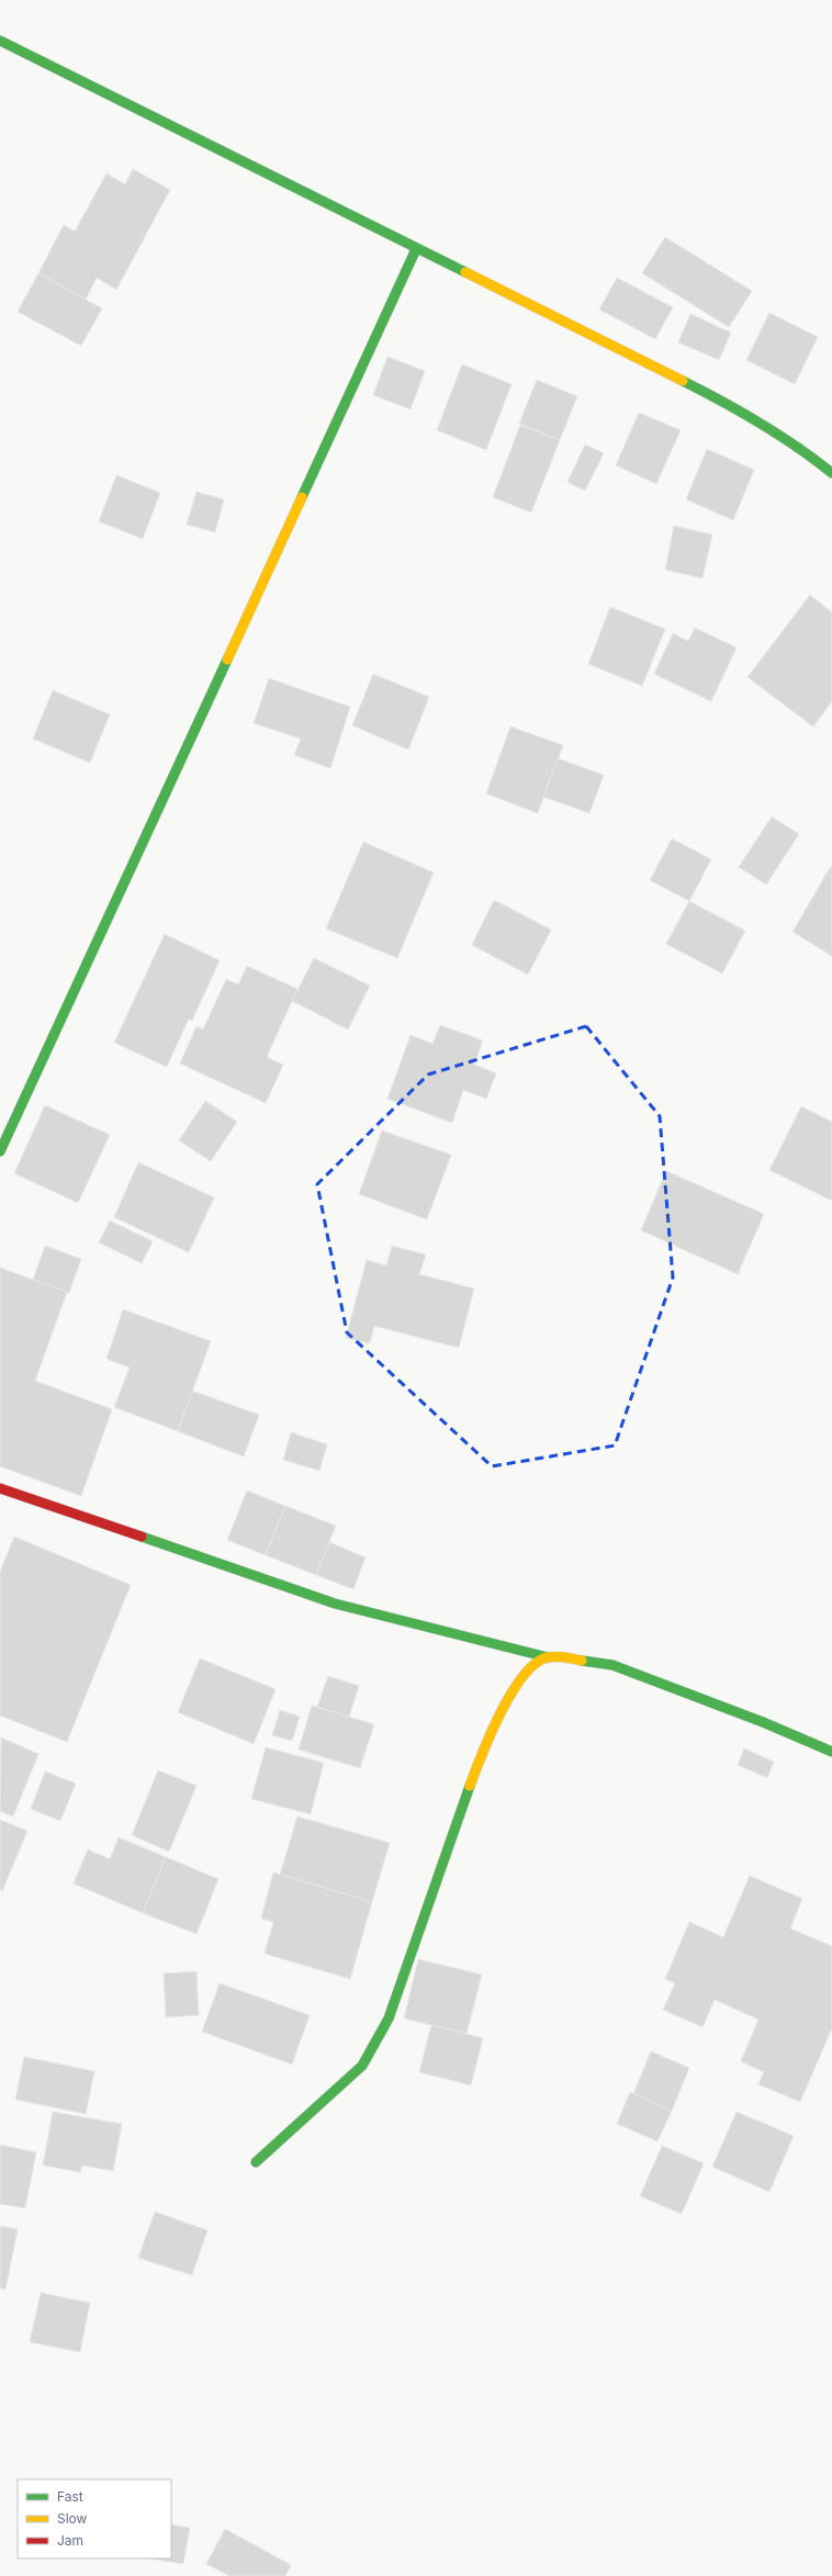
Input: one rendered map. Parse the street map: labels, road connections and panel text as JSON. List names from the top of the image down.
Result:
{
  "legend": ["Fast", "Slow", "Jam"]
}
